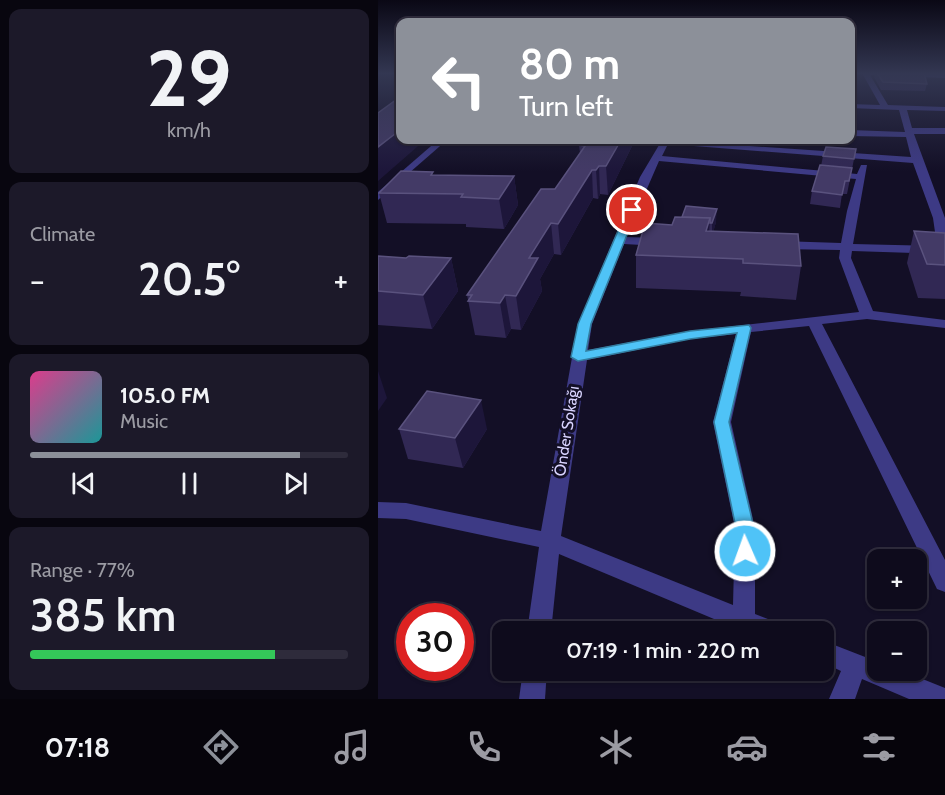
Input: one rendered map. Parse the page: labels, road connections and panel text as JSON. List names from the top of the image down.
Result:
{
  "streets": {
    "street": ["Önder Sokağı"]
  },
  "page": {
    "tile": [
      ["29", "km/h"],
      "Climate",
      ["Range · 77%", "385 km"]
    ],
    "turn": ["80 m", "Turn left"],
    "heat": ["−", "20.5°", "+"],
    "song": ["105.0 FM", "Music"],
    "map_buttons": ["+", "−"],
    "limit": "30",
    "trip": "07:19 · 1 min · 220 m",
    "tabs": "07:18"
  }
}
